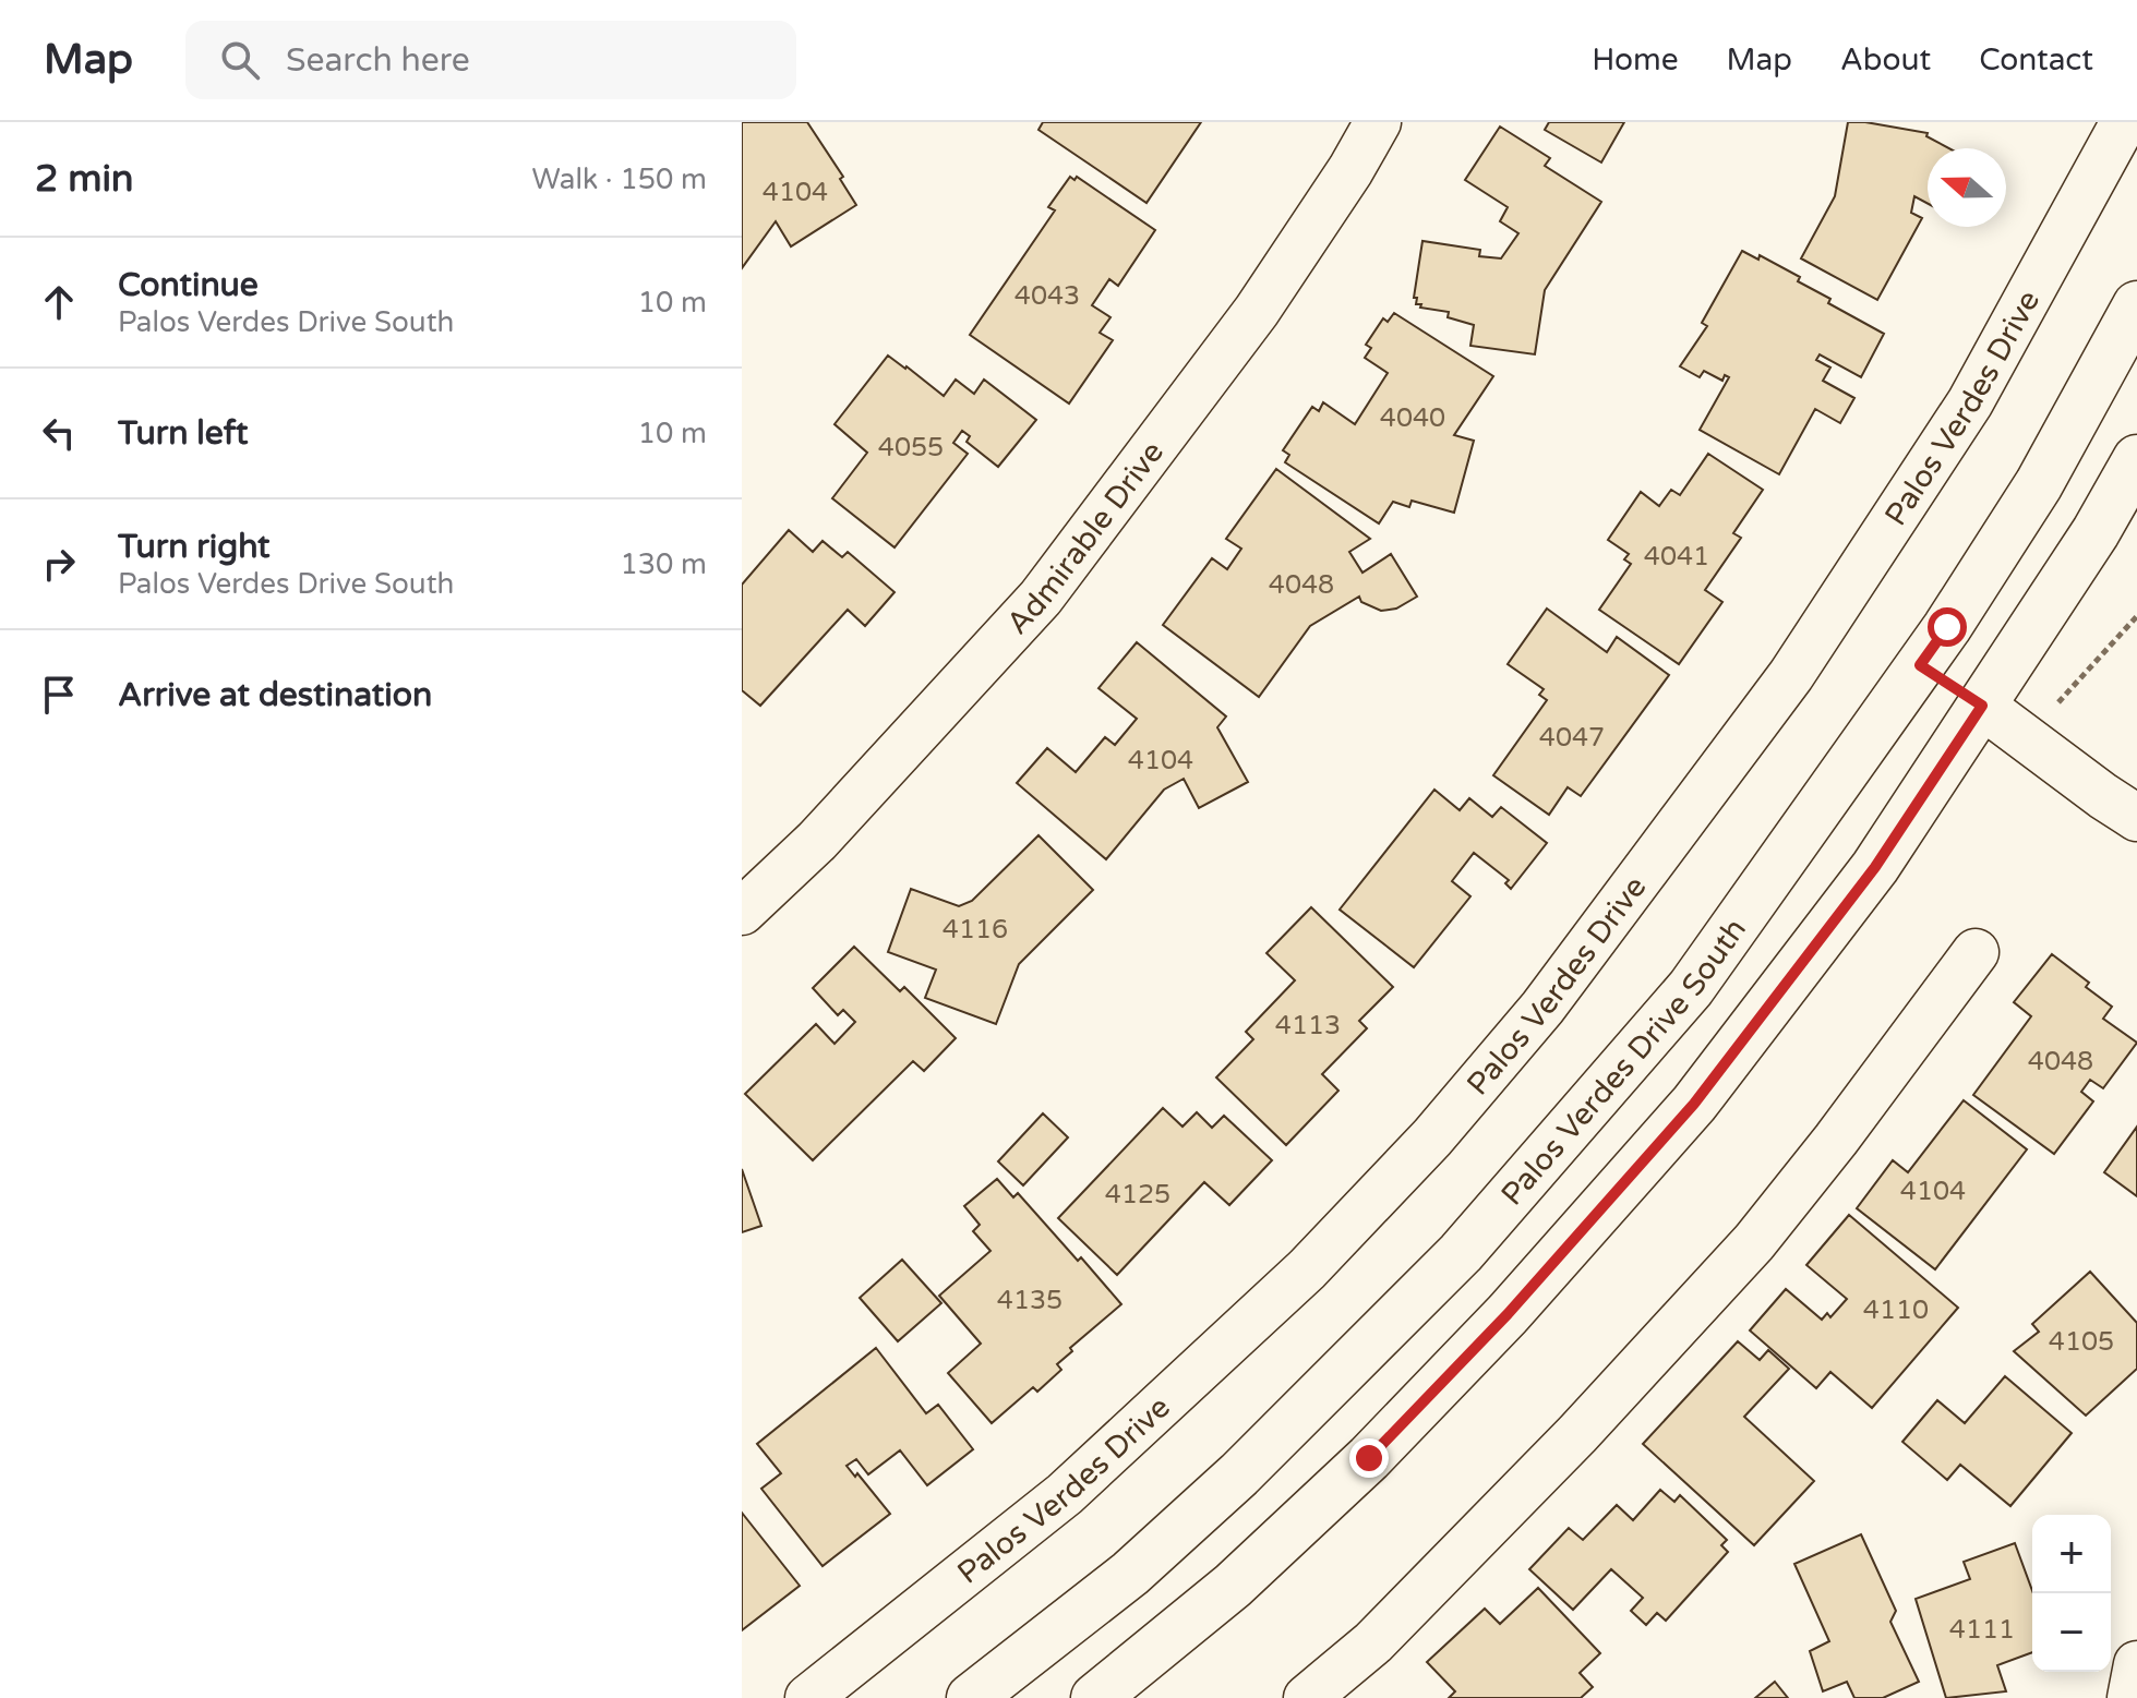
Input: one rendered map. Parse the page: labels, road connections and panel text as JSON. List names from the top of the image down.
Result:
{
  "streets": {
    "main road": ["Palos Verdes Drive South"],
    "street": ["Palos Verdes Drive", "Admirable Drive"]
  },
  "house_numbers": [
    "4104",
    "4043",
    "4040",
    "4055",
    "4041",
    "4048",
    "4047",
    "4104",
    "4116",
    "4113",
    "4048",
    "4104",
    "4125",
    "4135",
    "4110",
    "4105",
    "4111"
  ],
  "north": "left",
  "page": {
    "header": "Map",
    "search": "Search here",
    "nav": [
      "Home",
      "Map",
      "About",
      "Contact"
    ],
    "heading": ["2 min", "Walk · 150 m"],
    "list": [
      ["Continue", "Palos Verdes Drive South", "10 m"],
      ["Turn left", "10 m"],
      ["Turn right", "Palos Verdes Drive South", "130 m"],
      "Arrive at destination"
    ],
    "map_buttons": ["+", "−"]
  }
}
